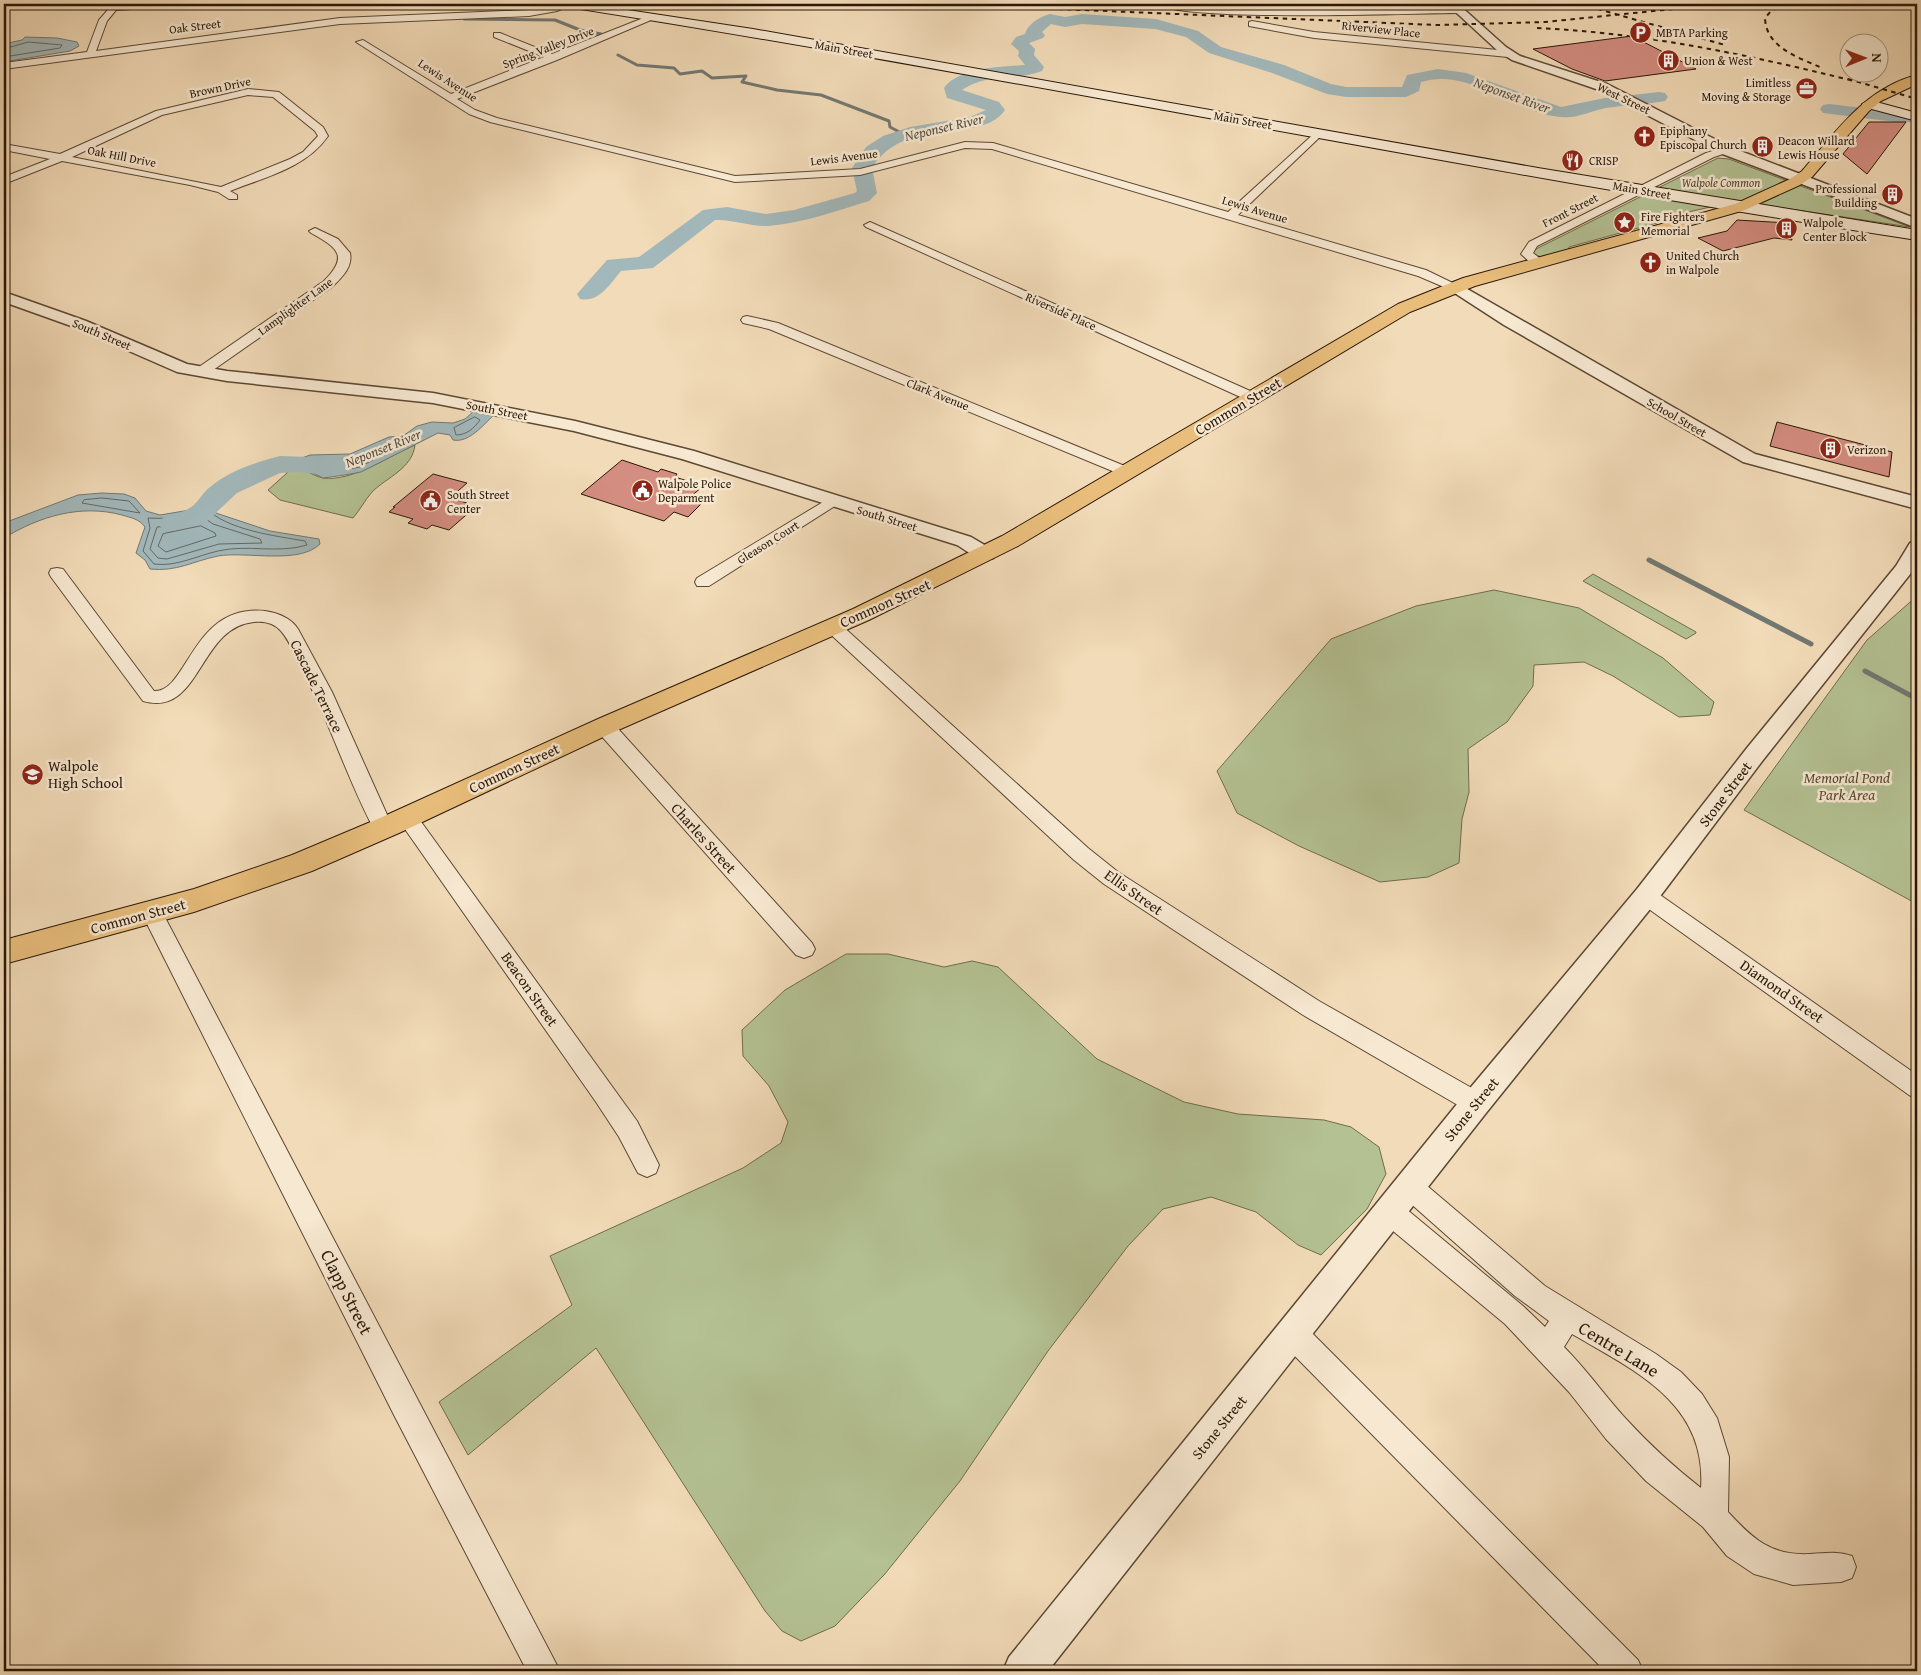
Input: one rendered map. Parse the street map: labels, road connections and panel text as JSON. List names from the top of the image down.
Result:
{
  "streets": {
    "main road": ["Main Street", "Common Street"],
    "street": [
      "Oak Street",
      "Riverview Place",
      "Spring Valley Drive",
      "Lewis Avenue",
      "Brown Drive",
      "West Street",
      "Oak Hill Drive",
      "Front Street",
      "Lamplighter Lane",
      "Riverside Place",
      "South Street",
      "Clark Avenue",
      "School Street",
      "Gleason Court",
      "Cascade Terrace",
      "Stone Street",
      "Charles Street",
      "Ellis Street",
      "Beacon Street",
      "Diamond Street",
      "Clapp Street",
      "Centre Lane"
    ]
  },
  "crossings": [
    ["Oak Street", "Main Street"],
    ["Riverview Place", "West Street"],
    ["Spring Valley Drive", "Main Street"],
    ["Spring Valley Drive", "Lewis Avenue"],
    ["Main Street", "Front Street"],
    ["Main Street", "Common Street"],
    ["Lewis Avenue", "Common Street"],
    ["Lewis Avenue", "School Street"],
    ["Brown Drive", "Oak Hill Drive"],
    ["West Street", "Front Street"],
    ["West Street", "Common Street"],
    ["Front Street", "Common Street"],
    ["Lamplighter Lane", "South Street"],
    ["Riverside Place", "Common Street"],
    ["South Street", "Common Street"],
    ["South Street", "Gleason Court"],
    ["Clark Avenue", "Common Street"],
    ["Common Street", "School Street"],
    ["Common Street", "Cascade Terrace"],
    ["Common Street", "Charles Street"],
    ["Common Street", "Ellis Street"],
    ["Common Street", "Beacon Street"],
    ["Common Street", "Clapp Street"],
    ["Stone Street", "Ellis Street"],
    ["Stone Street", "Diamond Street"],
    ["Stone Street", "Centre Lane"]
  ],
  "water": ["Neponset River"],
  "parks": ["Walpole Common", "Memorial Pond Park Area"],
  "places": {
    "parking": ["MBTA Parking"],
    "building": [
      "Union & West",
      "Deacon Willard Lewis House",
      "Professional Building",
      "Walpole Center Block",
      "Verizon"
    ],
    "office": ["Limitless Moving & Storage"],
    "church": ["Epiphany Episcopal Church", "United Church in Walpole"],
    "restaurant": ["CRISP"],
    "place": ["Fire Fighters Memorial"],
    "public building": ["Walpole Police Deparment", "South Street Center"],
    "school or university": ["Walpole High School"]
  },
  "north": "right"
}
